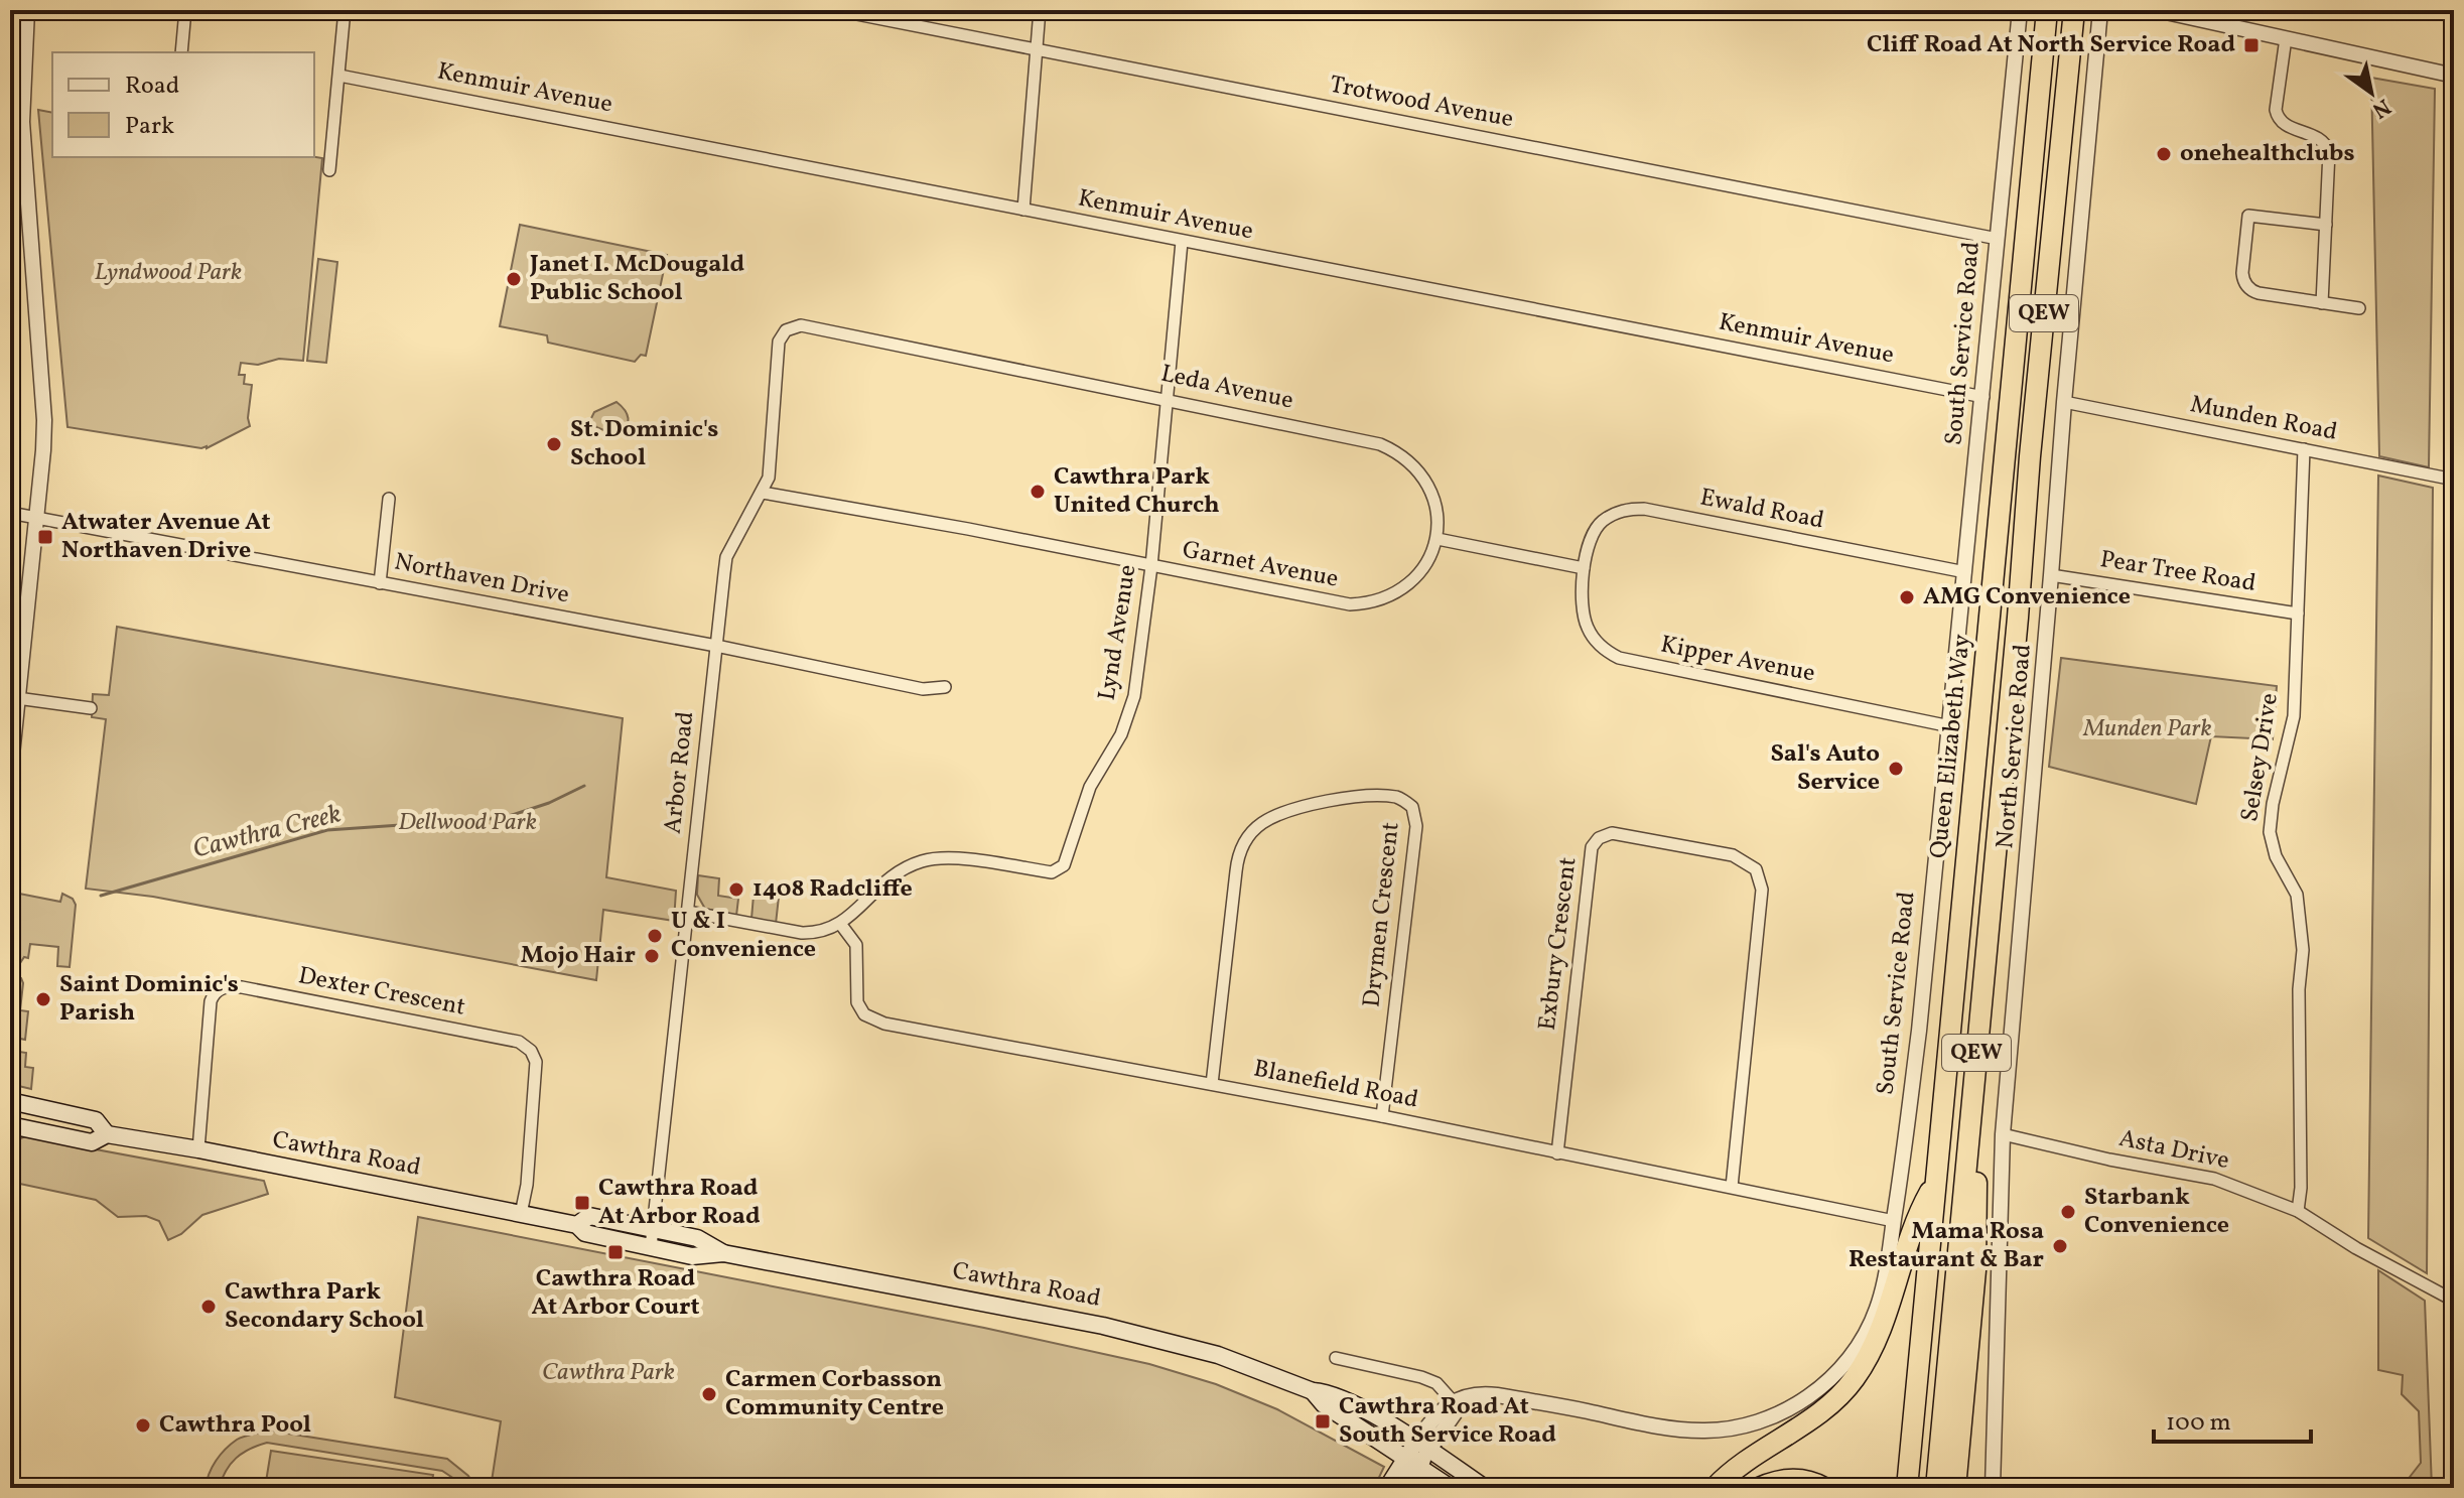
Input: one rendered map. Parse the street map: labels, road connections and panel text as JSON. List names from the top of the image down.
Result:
{
  "streets": {
    "highway": ["QEW", "Queen Elizabeth Way"],
    "main road": ["Cawthra Road"],
    "street": [
      "Kenmuir Avenue",
      "Trotwood Avenue",
      "South Service Road",
      "Leda Avenue",
      "Munden Road",
      "Ewald Road",
      "Garnet Avenue",
      "Pear Tree Road",
      "Northaven Drive",
      "Lynd Avenue",
      "Kipper Avenue",
      "North Service Road",
      "Selsey Drive",
      "Arbor Road",
      "Drymen Crescent",
      "Exbury Crescent",
      "Dexter Crescent",
      "Blanefield Road",
      "Asta Drive"
    ]
  },
  "crossings": [
    ["Kenmuir Avenue", "South Service Road"],
    ["Kenmuir Avenue", "Lynd Avenue"],
    ["Trotwood Avenue", "South Service Road"],
    ["South Service Road", "Ewald Road"],
    ["South Service Road", "Kipper Avenue"],
    ["South Service Road", "Blanefield Road"],
    ["Leda Avenue", "Garnet Avenue"],
    ["Leda Avenue", "Lynd Avenue"],
    ["Leda Avenue", "Arbor Road"],
    ["Munden Road", "North Service Road"],
    ["Munden Road", "Selsey Drive"],
    ["Ewald Road", "Kipper Avenue"],
    ["Garnet Avenue", "Lynd Avenue"],
    ["Garnet Avenue", "Arbor Road"],
    ["Pear Tree Road", "North Service Road"],
    ["Pear Tree Road", "Selsey Drive"],
    ["Northaven Drive", "Arbor Road"],
    ["Lynd Avenue", "Blanefield Road"],
    ["North Service Road", "Asta Drive"],
    ["Selsey Drive", "Asta Drive"],
    ["Arbor Road", "Cawthra Road"],
    ["Drymen Crescent", "Blanefield Road"],
    ["Exbury Crescent", "Blanefield Road"],
    ["Dexter Crescent", "Cawthra Road"]
  ],
  "water": ["Cawthra Creek"],
  "parks": [
    "Lyndwood Park",
    "Munden Park",
    "Dellwood Park",
    "Cawthra Park"
  ],
  "places": {
    "transit": [
      "Cliff Road At North Service Road",
      "Atwater Avenue At Northaven Drive",
      "Cawthra Road At Arbor Road",
      "Cawthra Road At Arbor Court",
      "Cawthra Road At South Service Road"
    ],
    "other": [
      "onehealthclubs",
      "Janet I. McDougald Public School",
      "St. Dominic's School",
      "Cawthra Park United Church",
      "AMG Convenience",
      "Sal's Auto Service",
      "1408 Radcliffe",
      "U & I Convenience",
      "Mojo Hair",
      "Saint Dominic's Parish",
      "Starbank Convenience",
      "Mama Rosa Restaurant & Bar",
      "Cawthra Park Secondary School",
      "Carmen Corbasson Community Centre",
      "Cawthra Pool"
    ]
  },
  "legend": ["Road", "Park"],
  "scale_bar": "100 m",
  "north": "bottom right"
}
